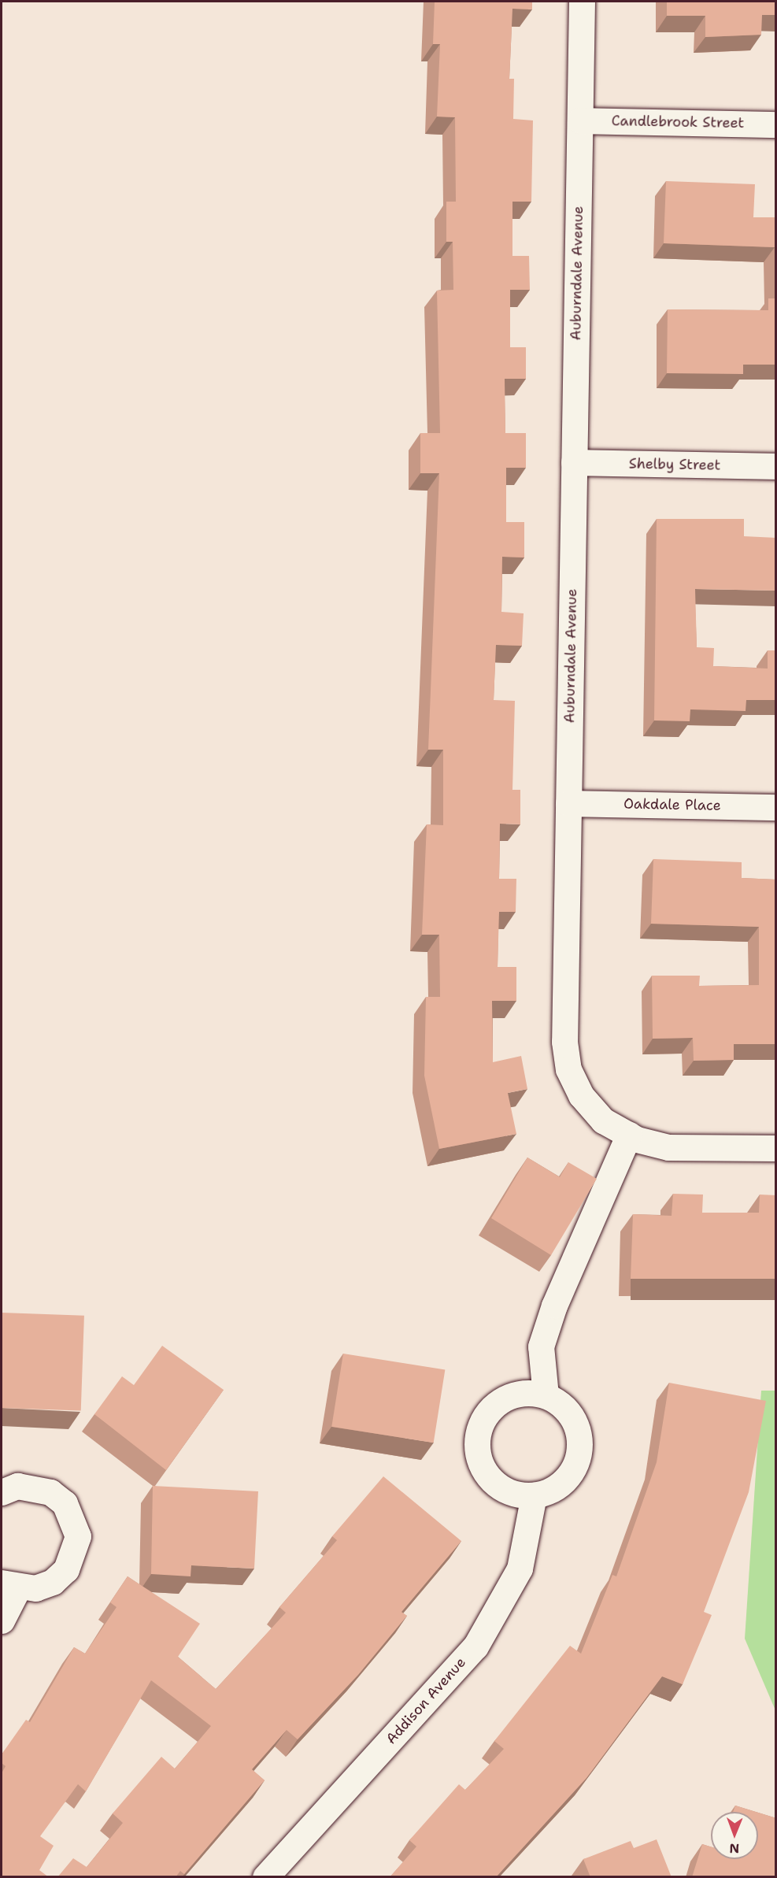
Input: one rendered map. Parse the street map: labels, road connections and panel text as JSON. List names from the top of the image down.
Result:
{
  "streets": {
    "street": [
      "Candlebrook Street",
      "Auburndale Avenue",
      "Shelby Street",
      "Oakdale Place",
      "Addison Avenue"
    ]
  },
  "crossings": [
    ["Candlebrook Street", "Auburndale Avenue"],
    ["Auburndale Avenue", "Shelby Street"],
    ["Auburndale Avenue", "Oakdale Place"]
  ],
  "north": "bottom"
}
